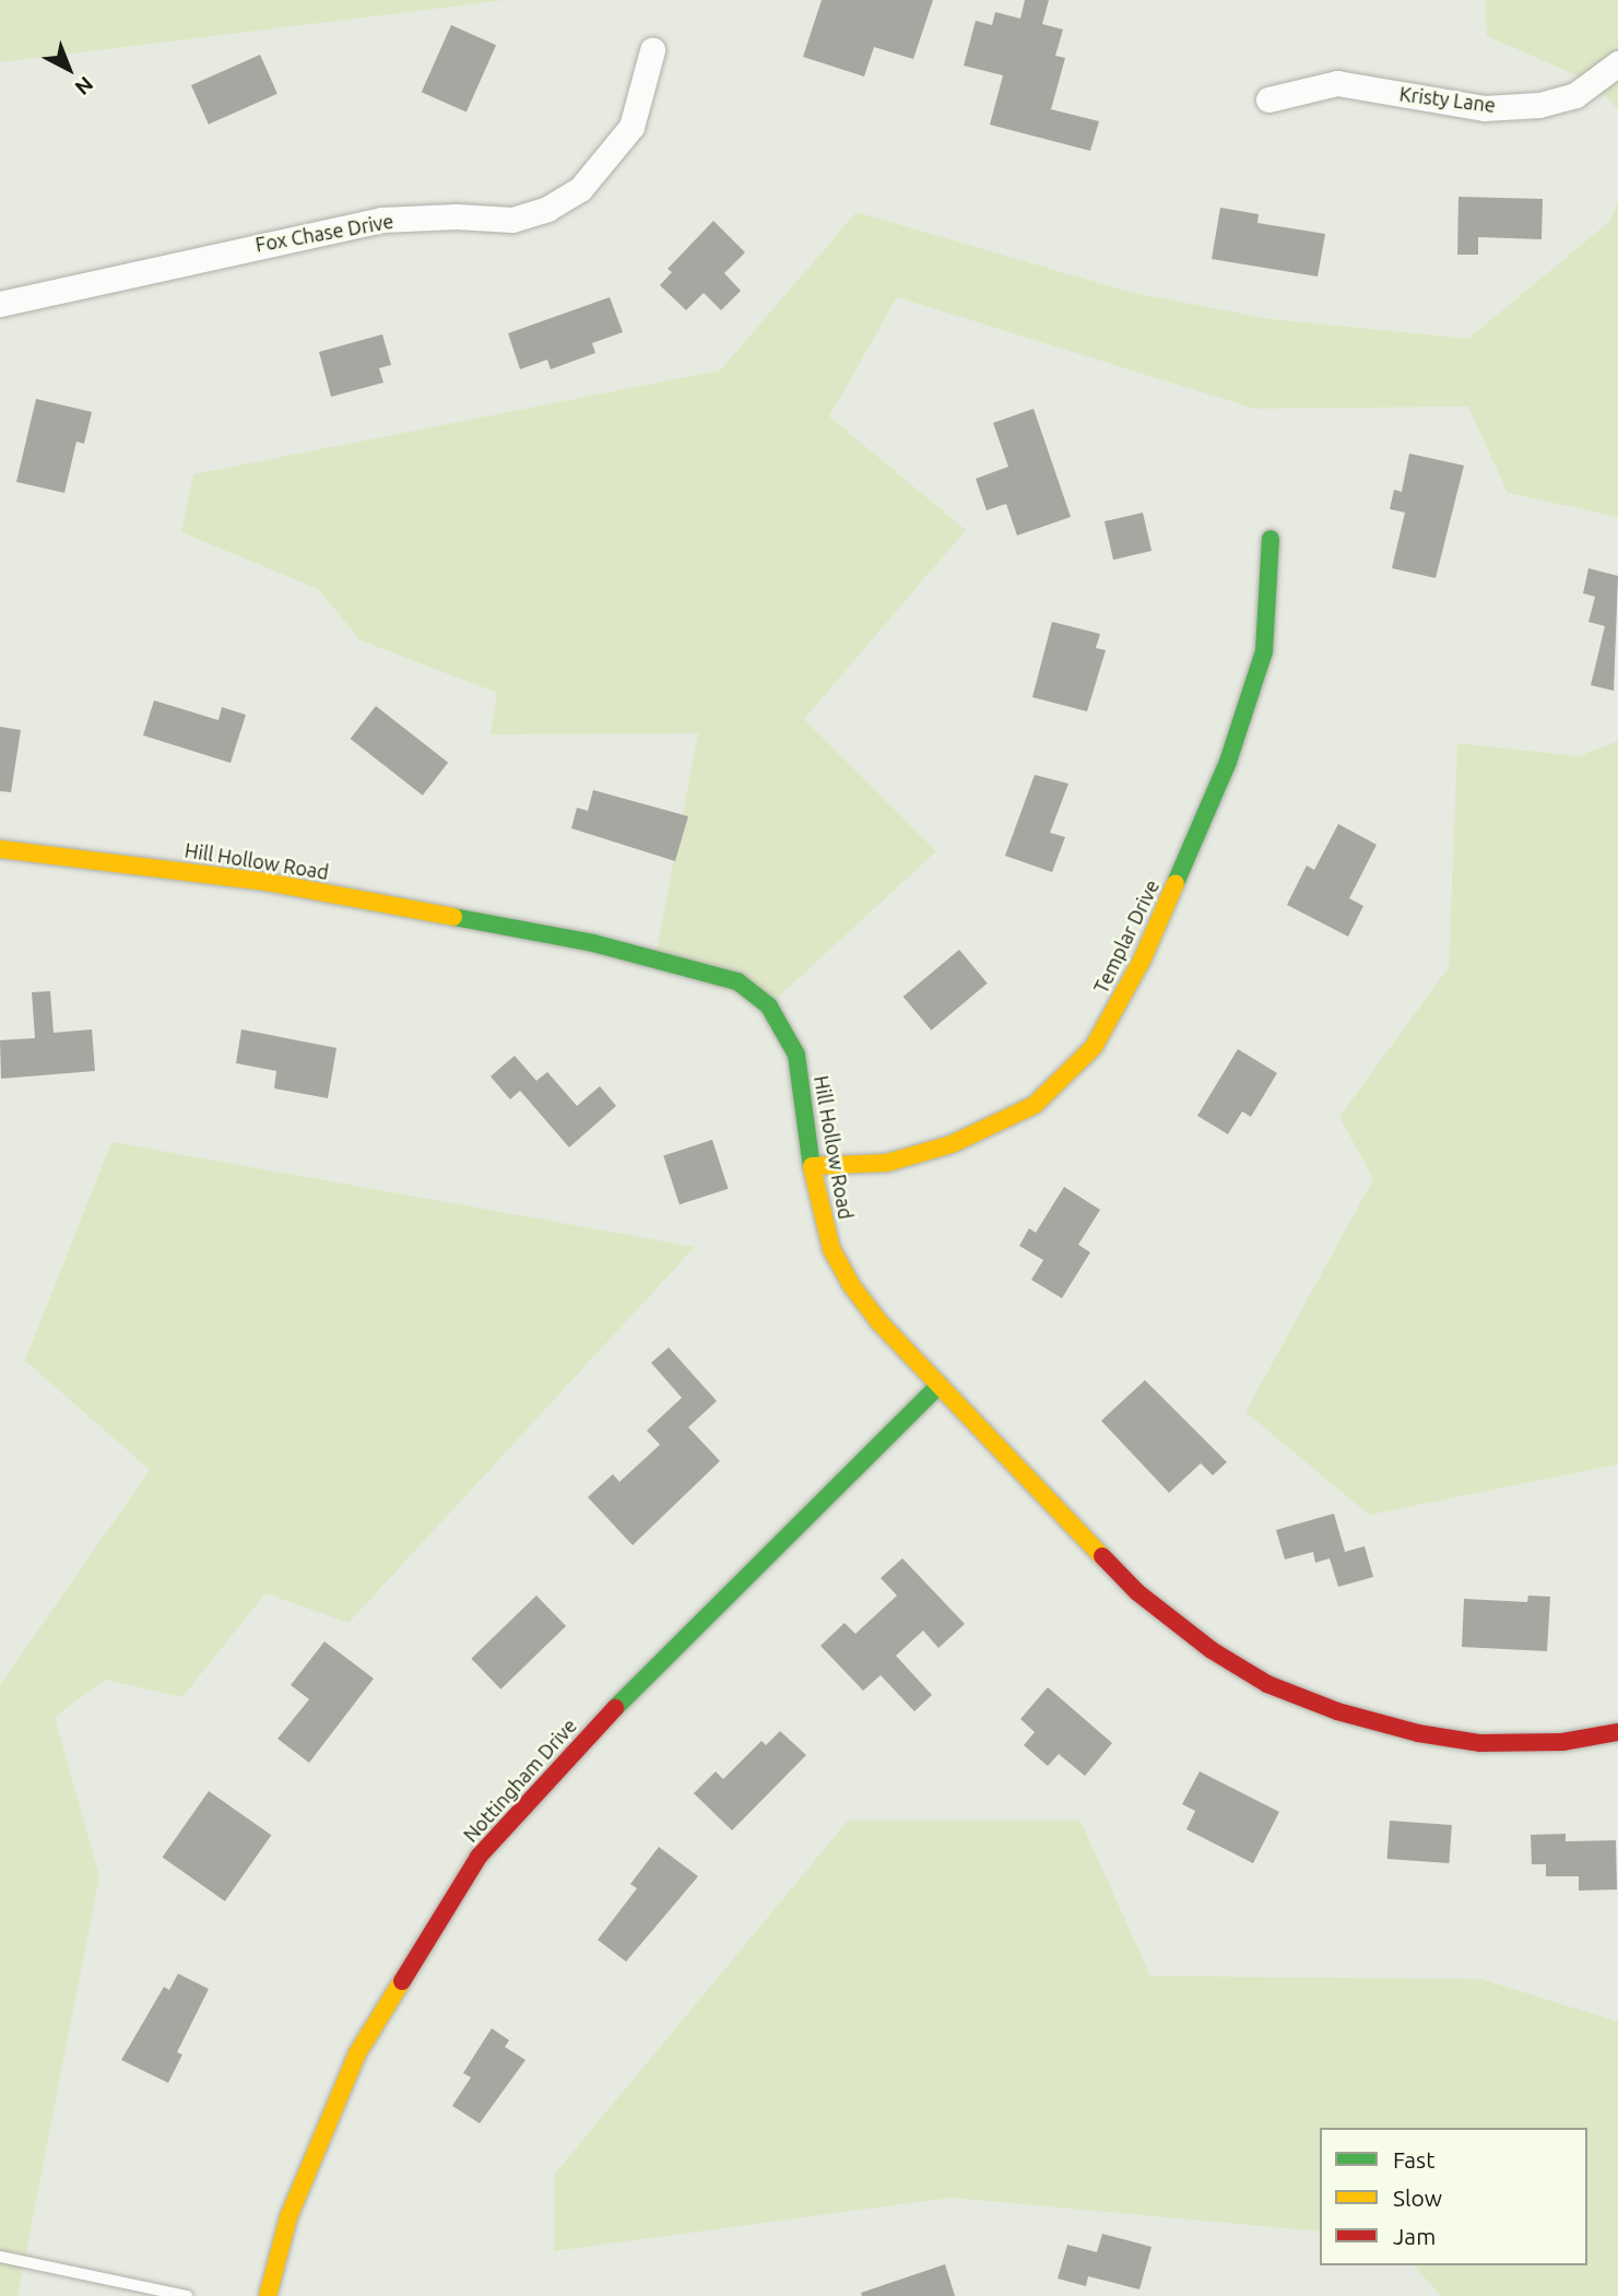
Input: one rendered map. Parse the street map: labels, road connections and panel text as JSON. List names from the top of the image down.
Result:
{
  "streets": {
    "street": [
      "Kristy Lane",
      "Fox Chase Drive",
      "Hill Hollow Road",
      "Templar Drive",
      "Nottingham Drive"
    ]
  },
  "crossings": [
    ["Hill Hollow Road", "Templar Drive"],
    ["Hill Hollow Road", "Nottingham Drive"]
  ],
  "legend": ["Fast", "Slow", "Jam"],
  "north": "bottom right"
}
